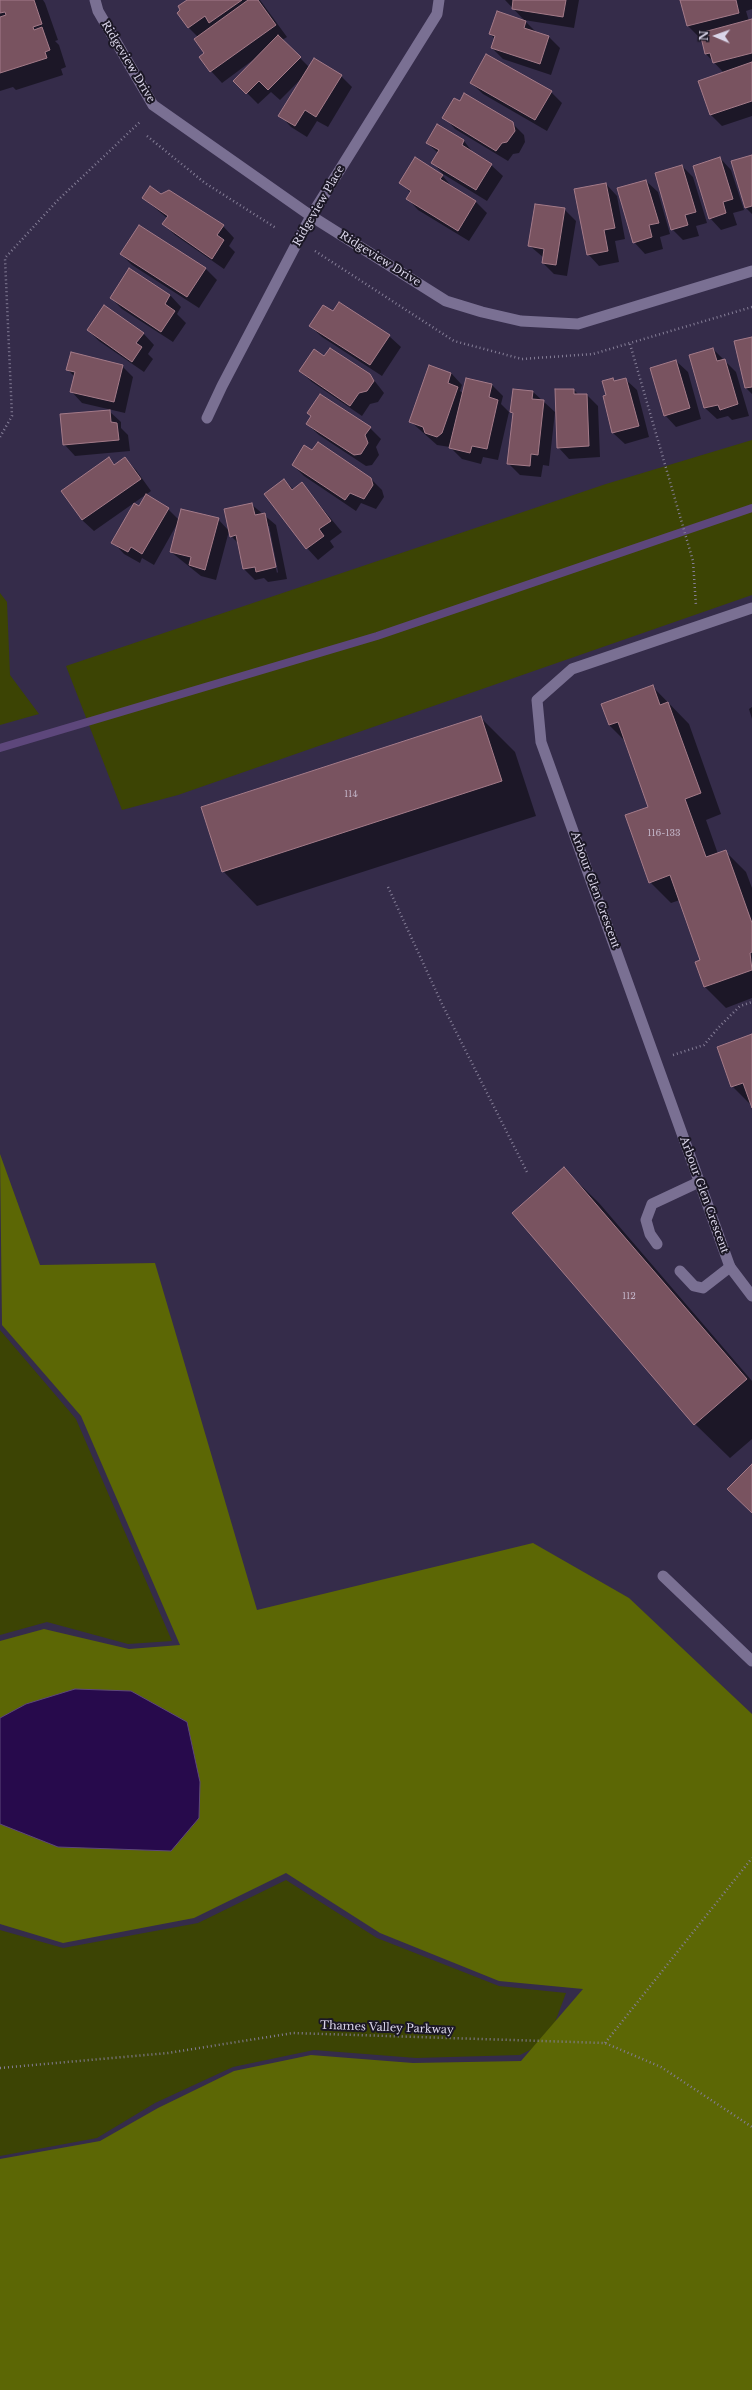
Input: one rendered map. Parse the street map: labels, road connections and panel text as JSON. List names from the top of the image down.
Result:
{
  "streets": {
    "street": ["Ridgeview Drive", "Ridgeview Place", "Arbour Glen Crescent"],
    "path": ["Thames Valley Parkway"]
  },
  "crossings": [
    ["Ridgeview Drive", "Ridgeview Place"]
  ],
  "house_numbers": ["114", "116-133", "112"],
  "north": "left"
}
